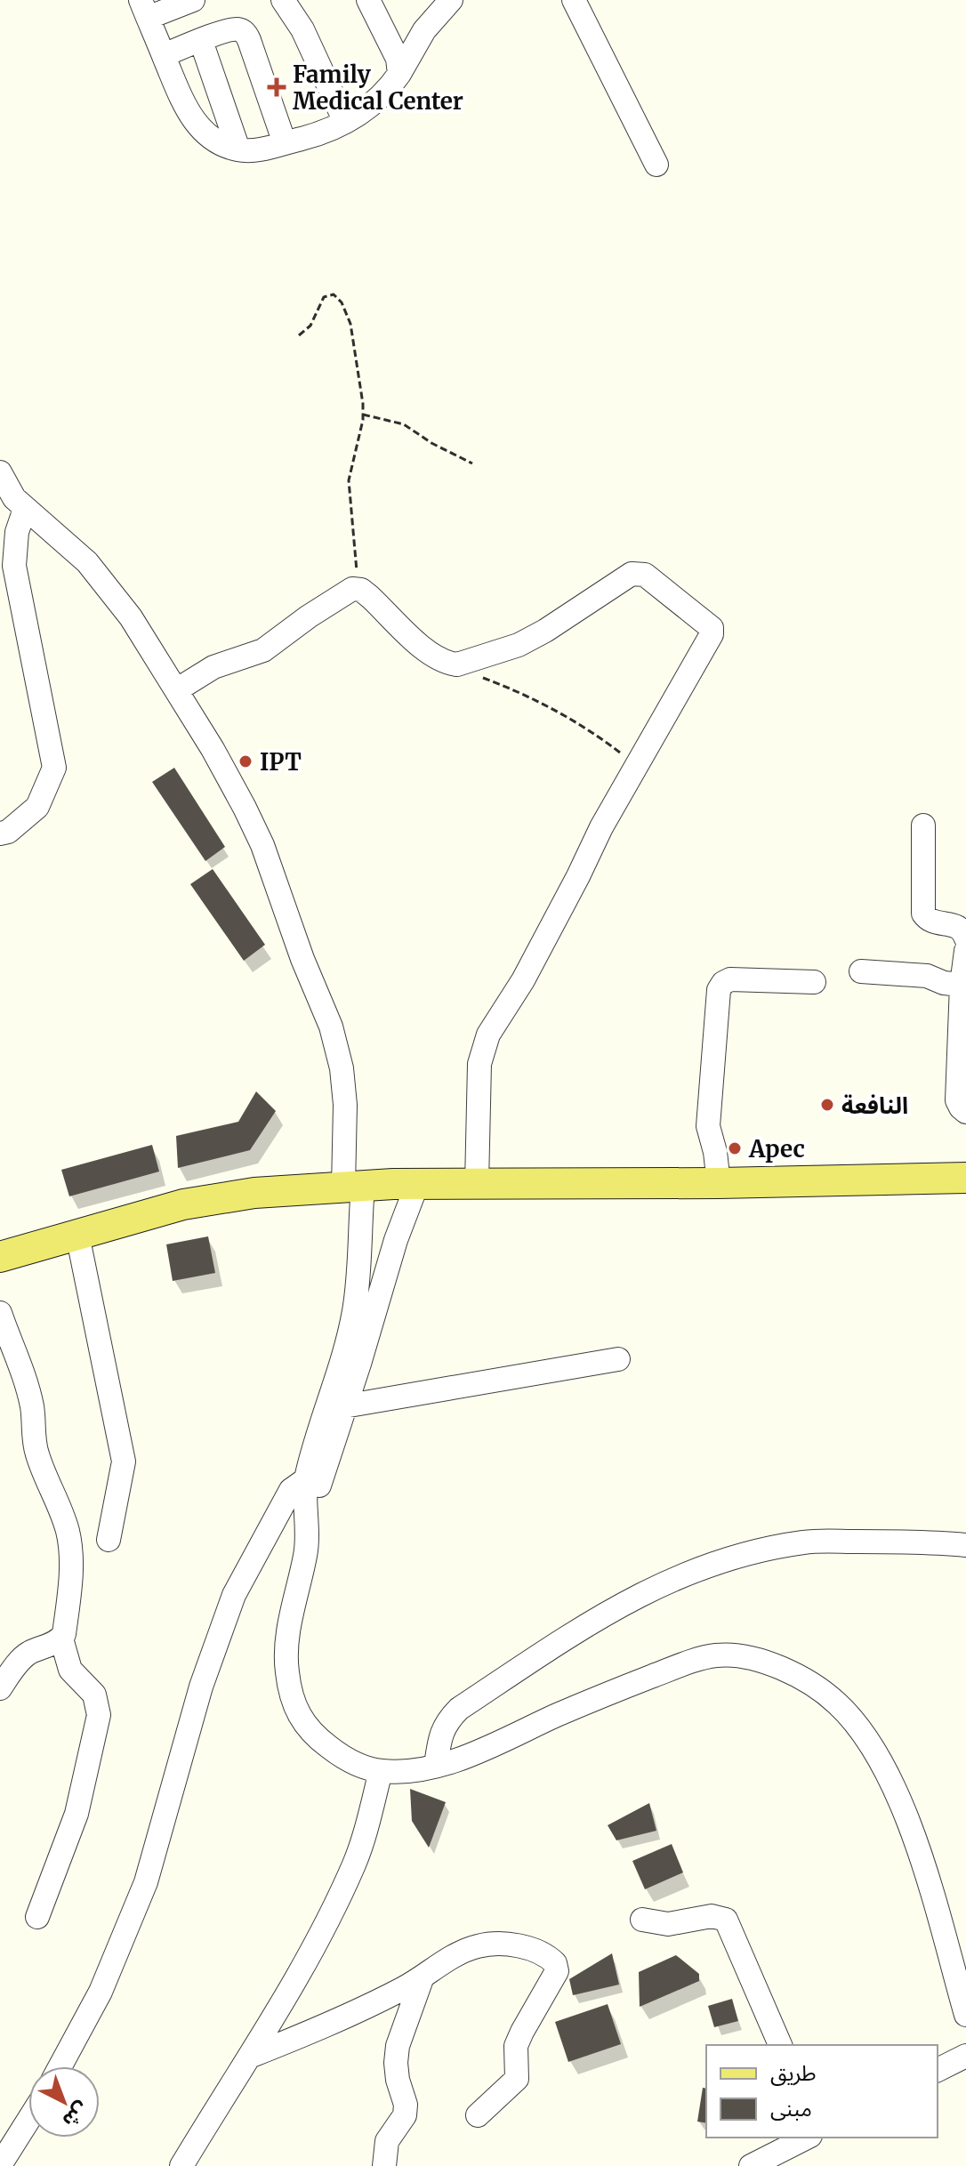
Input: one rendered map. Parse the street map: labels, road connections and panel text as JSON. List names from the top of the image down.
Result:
{
  "places": {
    "health": ["Family Medical Center"],
    "other": ["IPT", "النافعة", "Apec"]
  },
  "legend": ["طريق", "مبنى"],
  "north": "bottom right"
}
